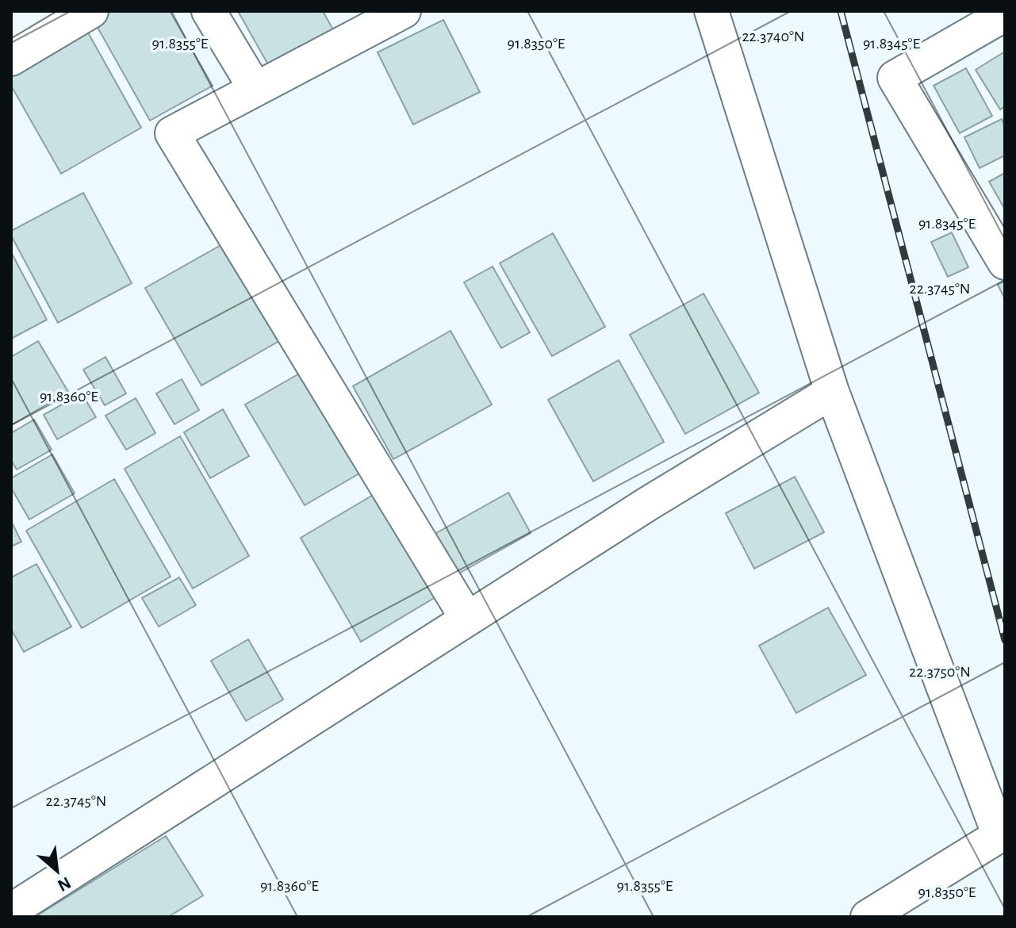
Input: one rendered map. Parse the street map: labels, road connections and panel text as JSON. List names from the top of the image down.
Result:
{
  "north": "bottom right",
  "coordinates": [
    "22.3740°N",
    "91.8350°E",
    "91.8345°E",
    "91.8355°E",
    "22.3745°N",
    "91.8360°E",
    "22.3750°N"
  ]
}
